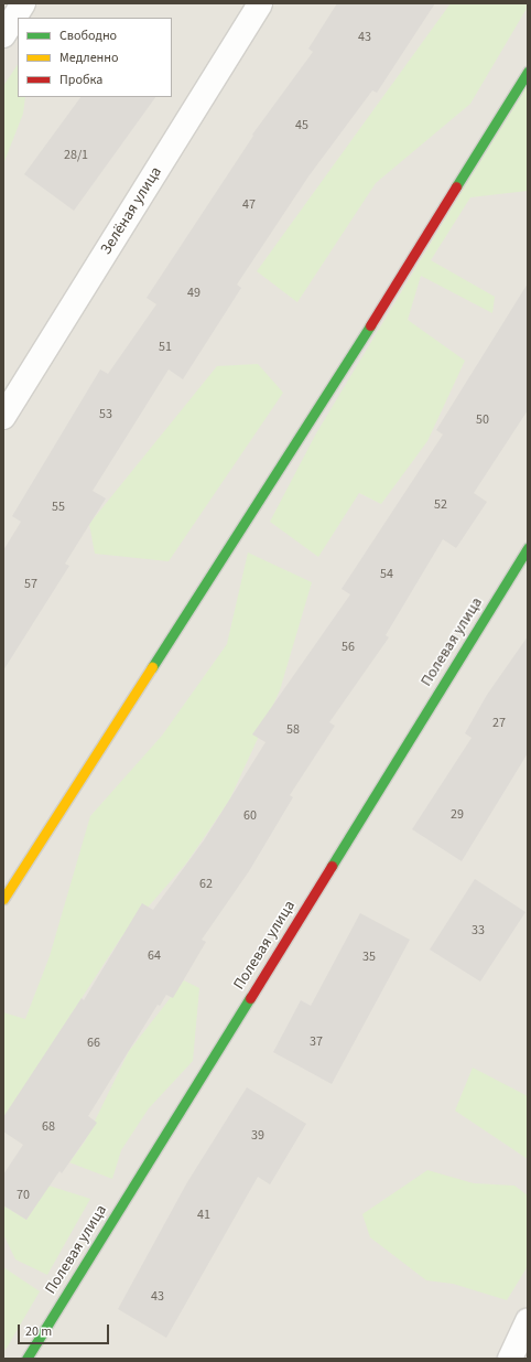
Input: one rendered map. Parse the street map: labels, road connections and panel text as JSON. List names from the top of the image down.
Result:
{
  "streets": {
    "street": ["Зелёная улица", "Полевая улица"]
  },
  "house_numbers": [
    "43",
    "45",
    "28/1",
    "47",
    "49",
    "51",
    "53",
    "50",
    "52",
    "55",
    "54",
    "57",
    "56",
    "27",
    "58",
    "29",
    "60",
    "62",
    "33",
    "64",
    "35",
    "37",
    "66",
    "68",
    "39",
    "70",
    "41",
    "43"
  ],
  "legend": ["Свободно", "Медленно", "Пробка"],
  "scale_bar": "20 m"
}
